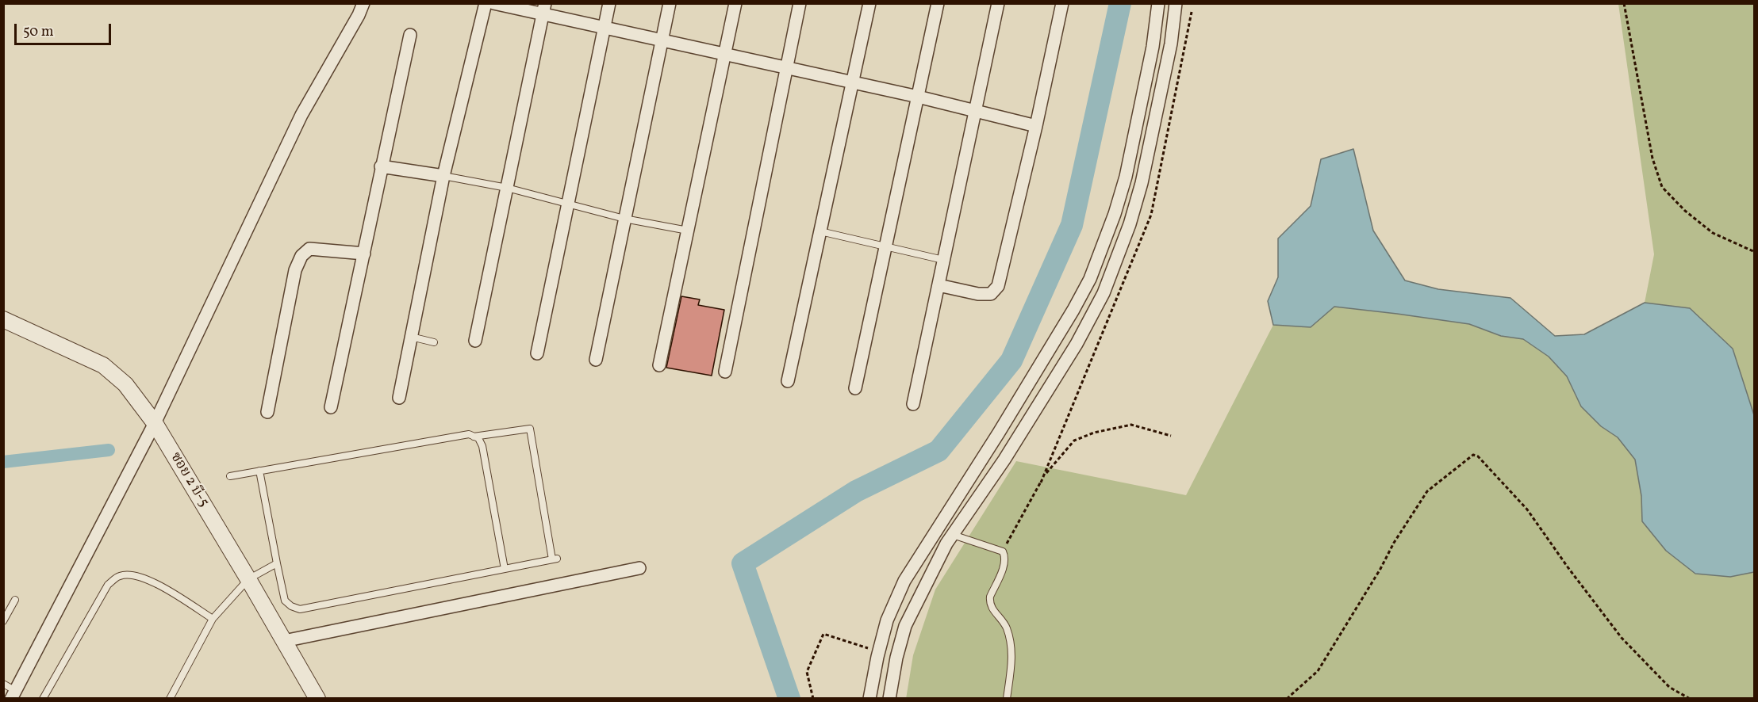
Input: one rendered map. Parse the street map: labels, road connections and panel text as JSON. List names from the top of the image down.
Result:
{
  "streets": {
    "street": ["ซอย 2 บี-5"]
  },
  "scale_bar": "50 m"
}
